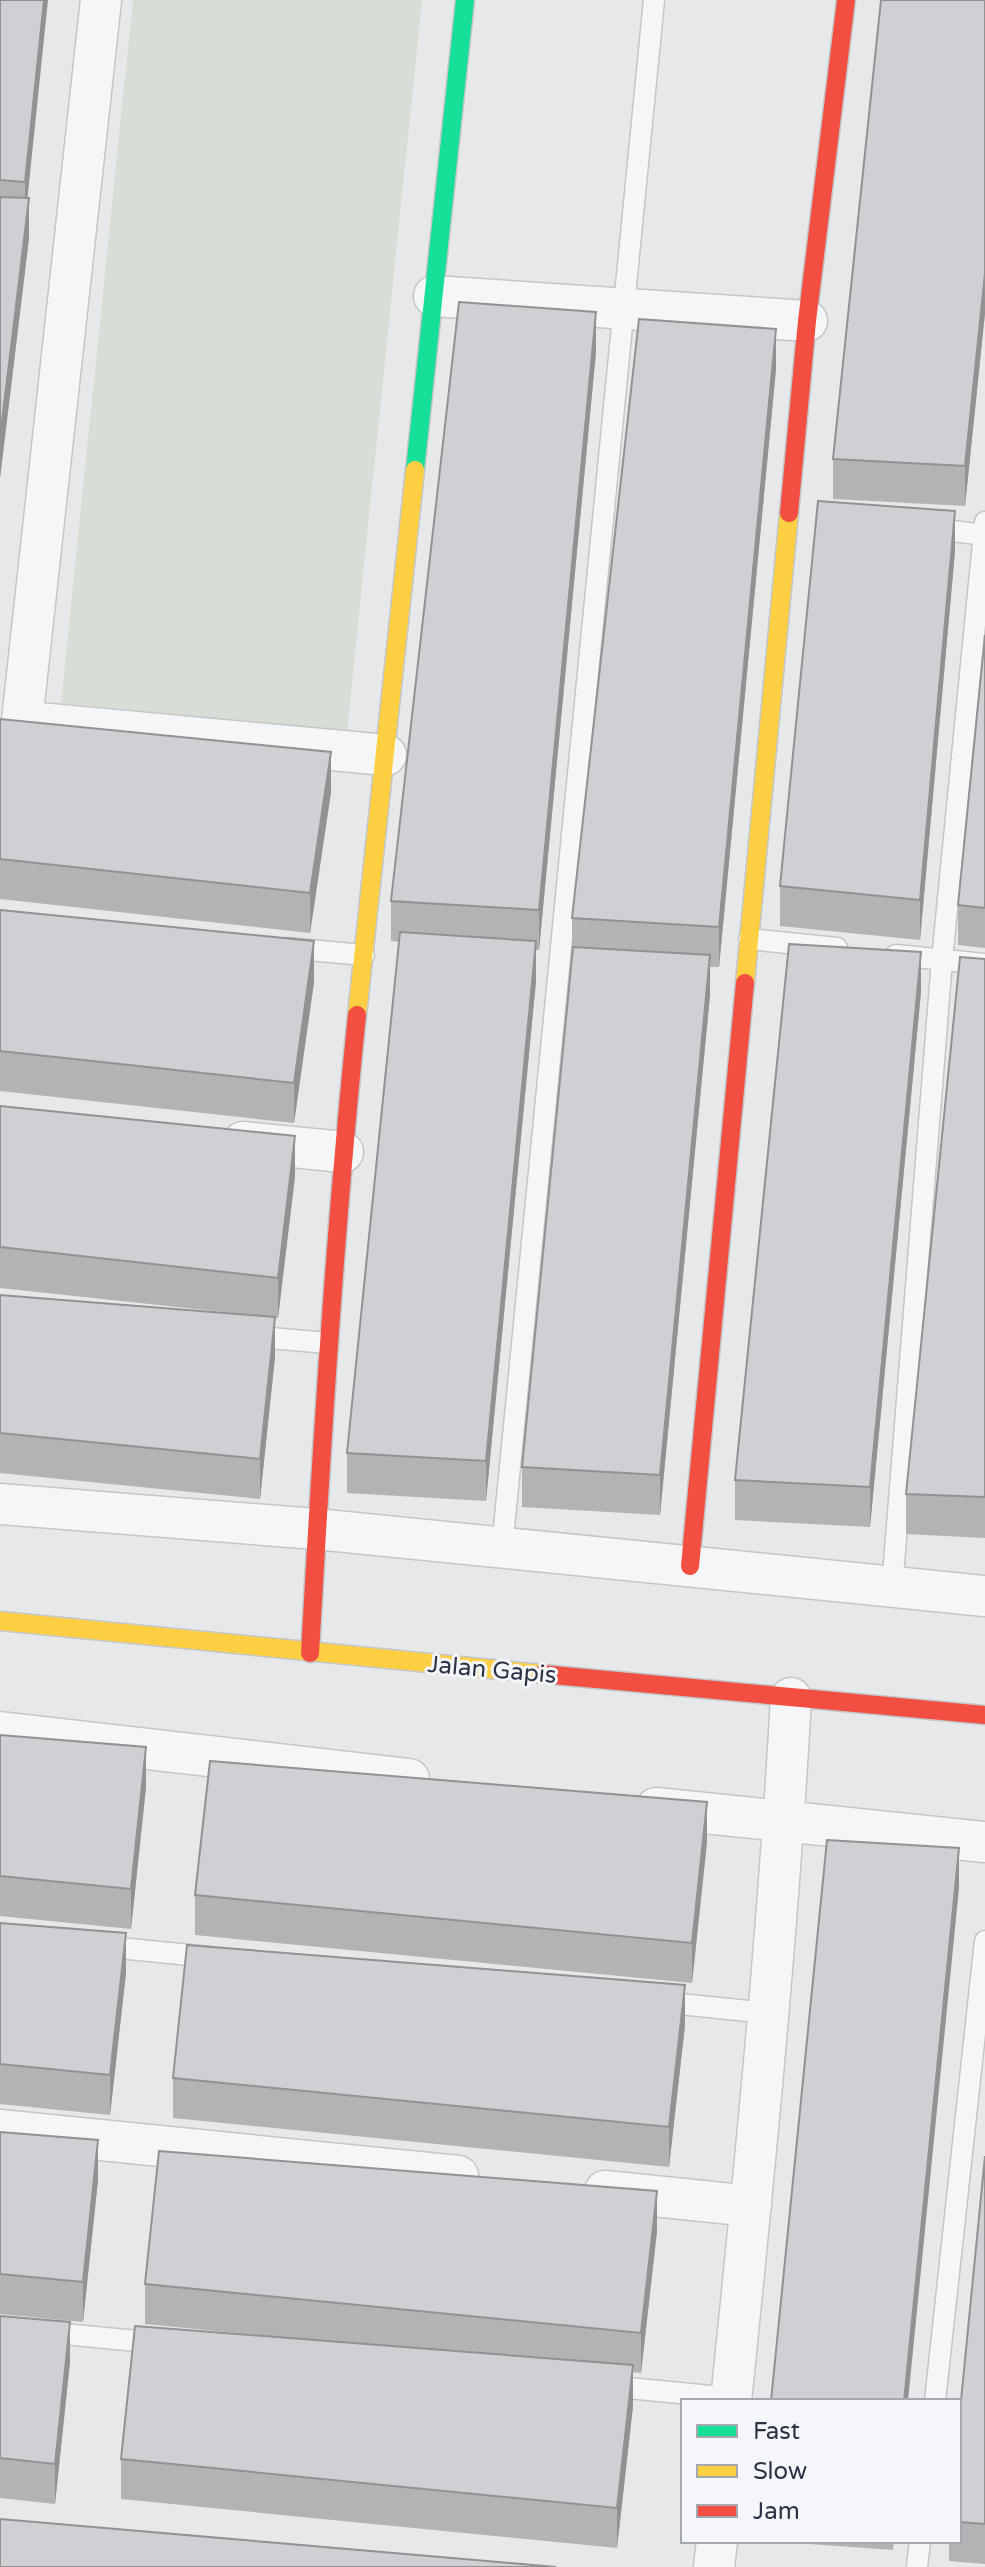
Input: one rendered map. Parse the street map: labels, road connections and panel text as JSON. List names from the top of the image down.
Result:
{
  "streets": {
    "street": ["Jalan Gapis"]
  },
  "legend": ["Fast", "Slow", "Jam"]
}
